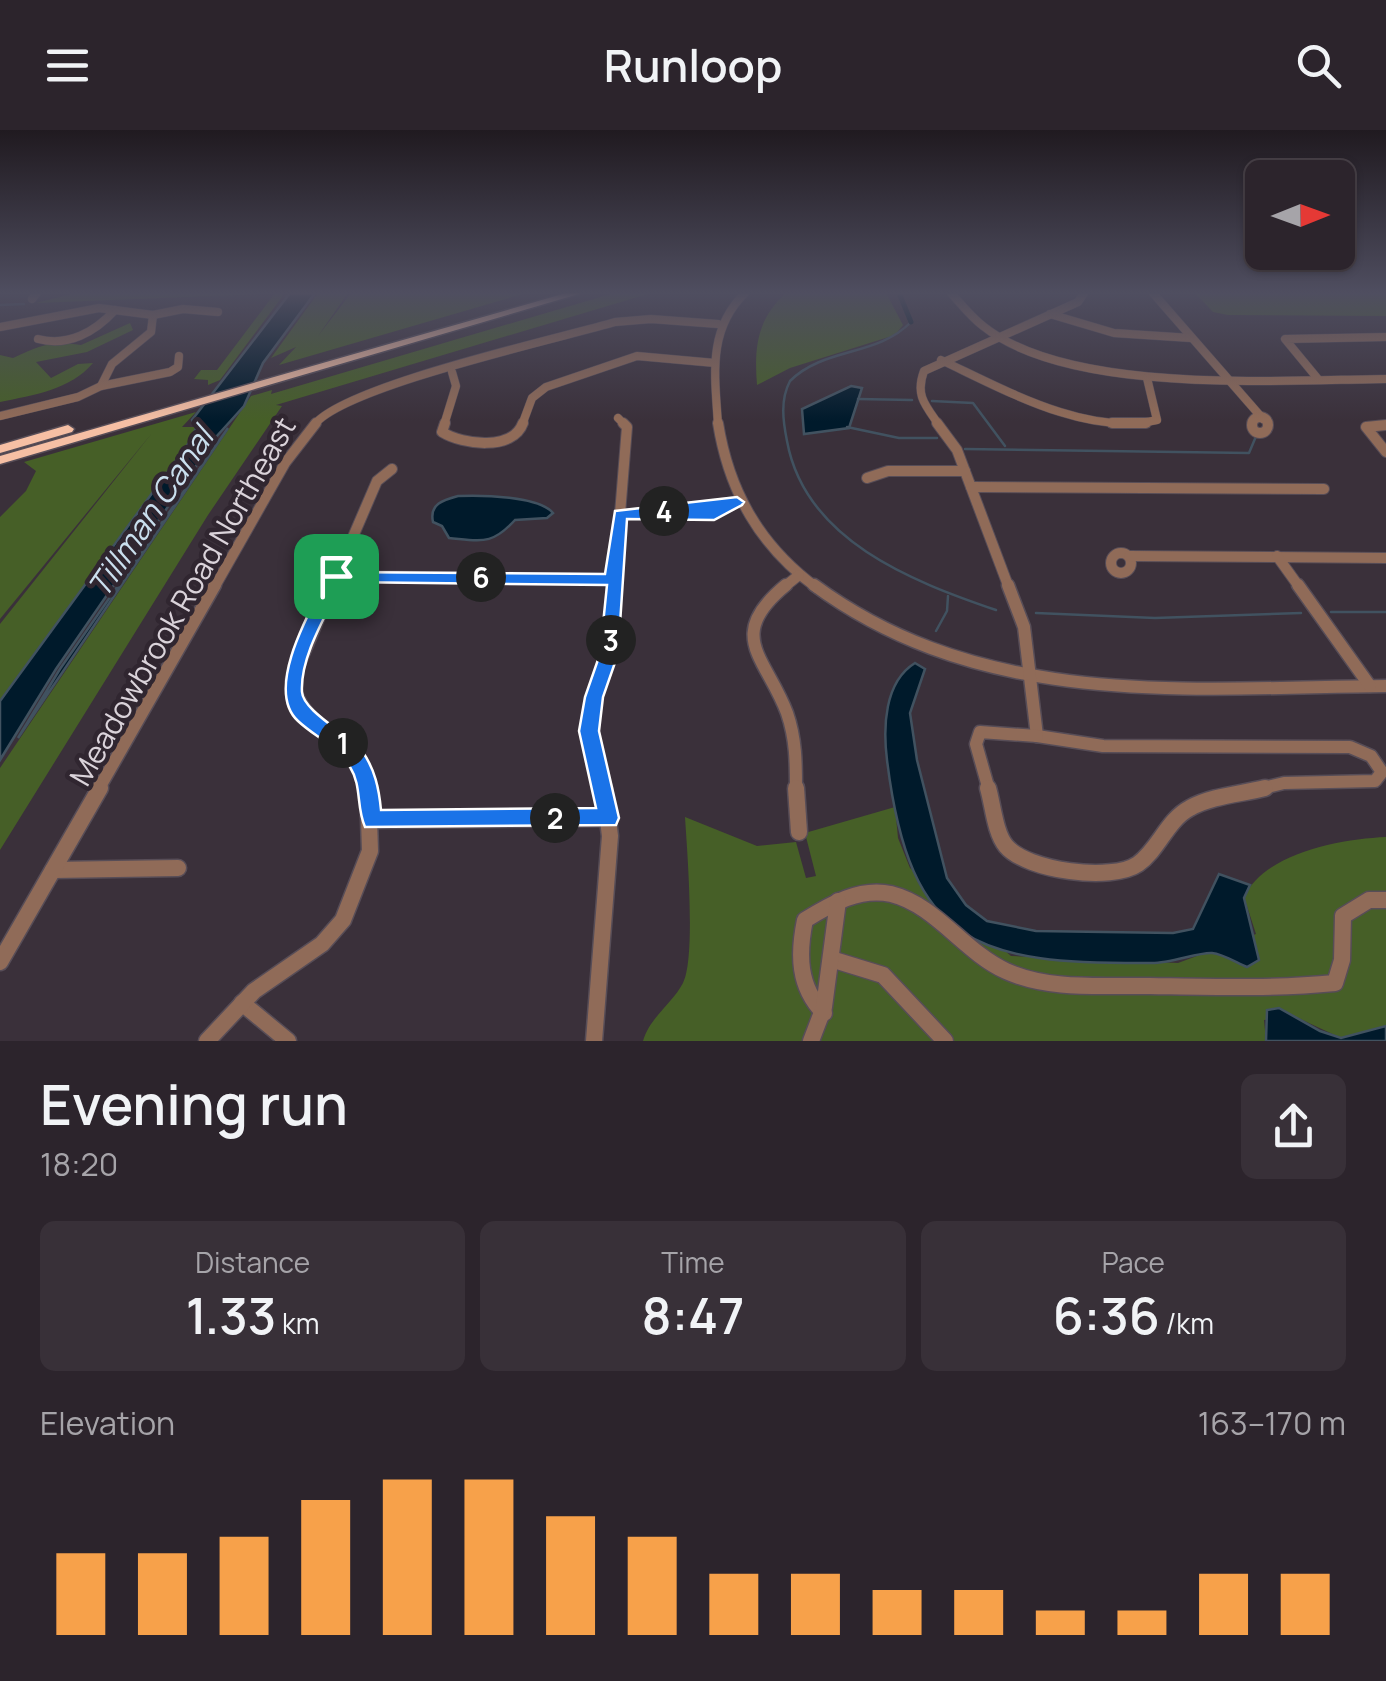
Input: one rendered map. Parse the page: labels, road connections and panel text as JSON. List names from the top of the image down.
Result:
{
  "streets": {
    "street": ["Meadowbrook Road Northeast"]
  },
  "water": ["Tillman Canal"],
  "north": "right",
  "page": {
    "header": "Runloop",
    "pins": [
      "4",
      "6",
      "3",
      "1",
      "2"
    ],
    "heading": ["Evening run", "18:20"],
    "stats": [
      ["Distance", "1.33 km"],
      ["Time", "8:47"],
      ["Pace", "6:36 /km"]
    ],
    "chart": ["Elevation", "163–170 m"]
  }
}
